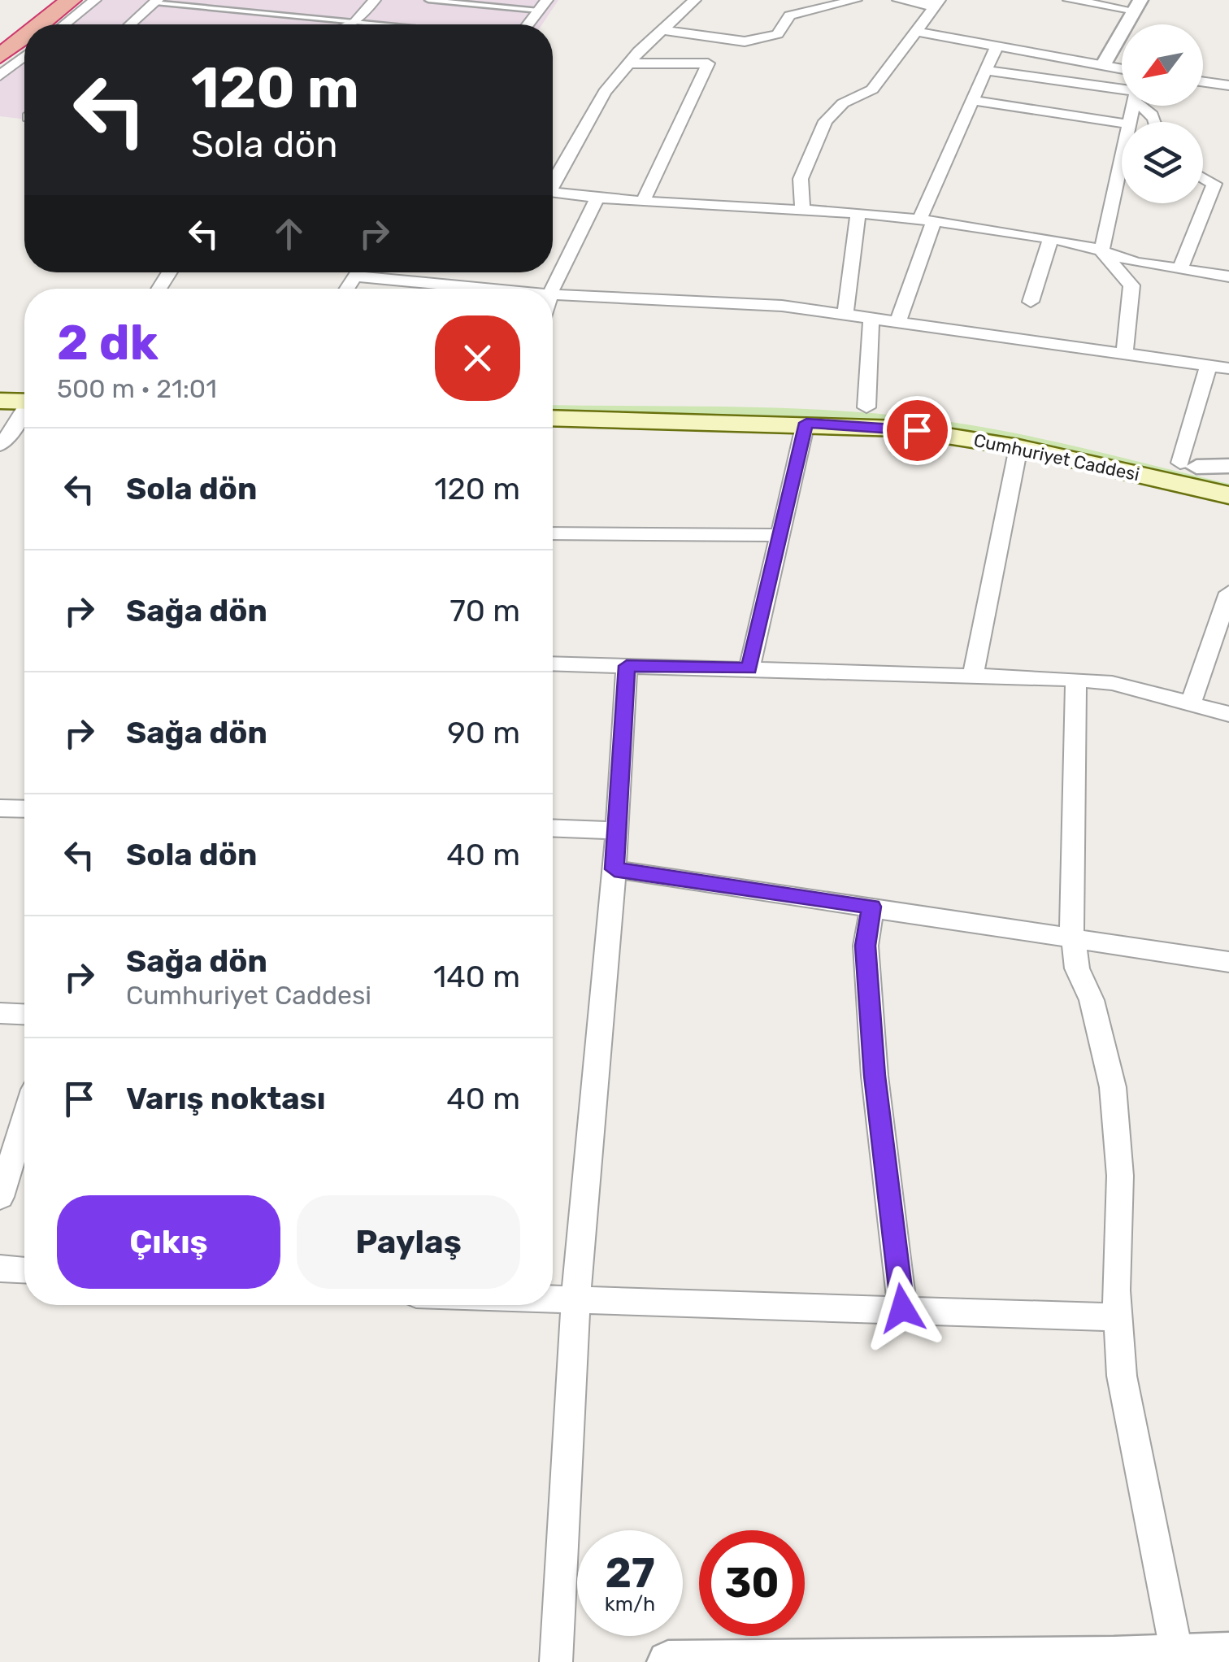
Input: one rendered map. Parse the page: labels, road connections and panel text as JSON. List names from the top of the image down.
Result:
{
  "streets": {
    "main road": ["Cumhuriyet Caddesi"]
  },
  "north": "bottom left",
  "page": {
    "turn": ["120 m", "Sola dön"],
    "heading": ["2 dk", "500 m · 21:01"],
    "list": [
      {
        "name": "Sola dön",
        "value": "120 m"
      },
      {
        "name": "Sağa dön",
        "value": "70 m"
      },
      {
        "name": "Sağa dön",
        "value": "90 m"
      },
      {
        "name": "Sola dön",
        "value": "40 m"
      },
      {
        "name": "Sağa dön",
        "note": "Cumhuriyet Caddesi",
        "value": "140 m"
      },
      {
        "name": "Varış noktası",
        "value": "40 m"
      }
    ],
    "buttons": ["Çıkış", "Paylaş"],
    "speed": "27 km/h",
    "limit": "30"
  }
}
